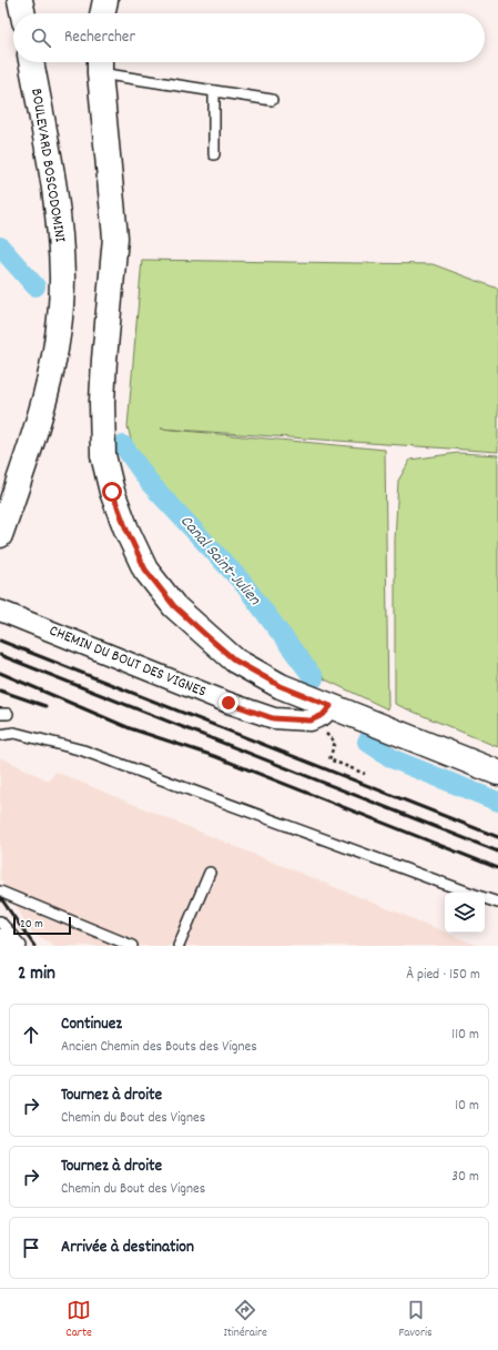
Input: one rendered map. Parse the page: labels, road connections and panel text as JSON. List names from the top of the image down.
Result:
{
  "streets": {
    "street": ["BOULEVARD BOSCODOMINI", "CHEMIN DU BOUT DES VIGNES"]
  },
  "water": ["Canal Saint-Julien"],
  "scale_bar": "20 m",
  "page": {
    "search": "Rechercher",
    "scale": "20 m",
    "heading": ["2 min", "À pied · 150 m"],
    "list": [
      ["Continuez", "Ancien Chemin des Bouts des Vignes", "110 m"],
      ["Tournez à droite", "Chemin du Bout des Vignes", "10 m"],
      ["Tournez à droite", "Chemin du Bout des Vignes", "30 m"],
      "Arrivée à destination"
    ],
    "nav": ["Carte", "Itinéraire", "Favoris"]
  }
}
